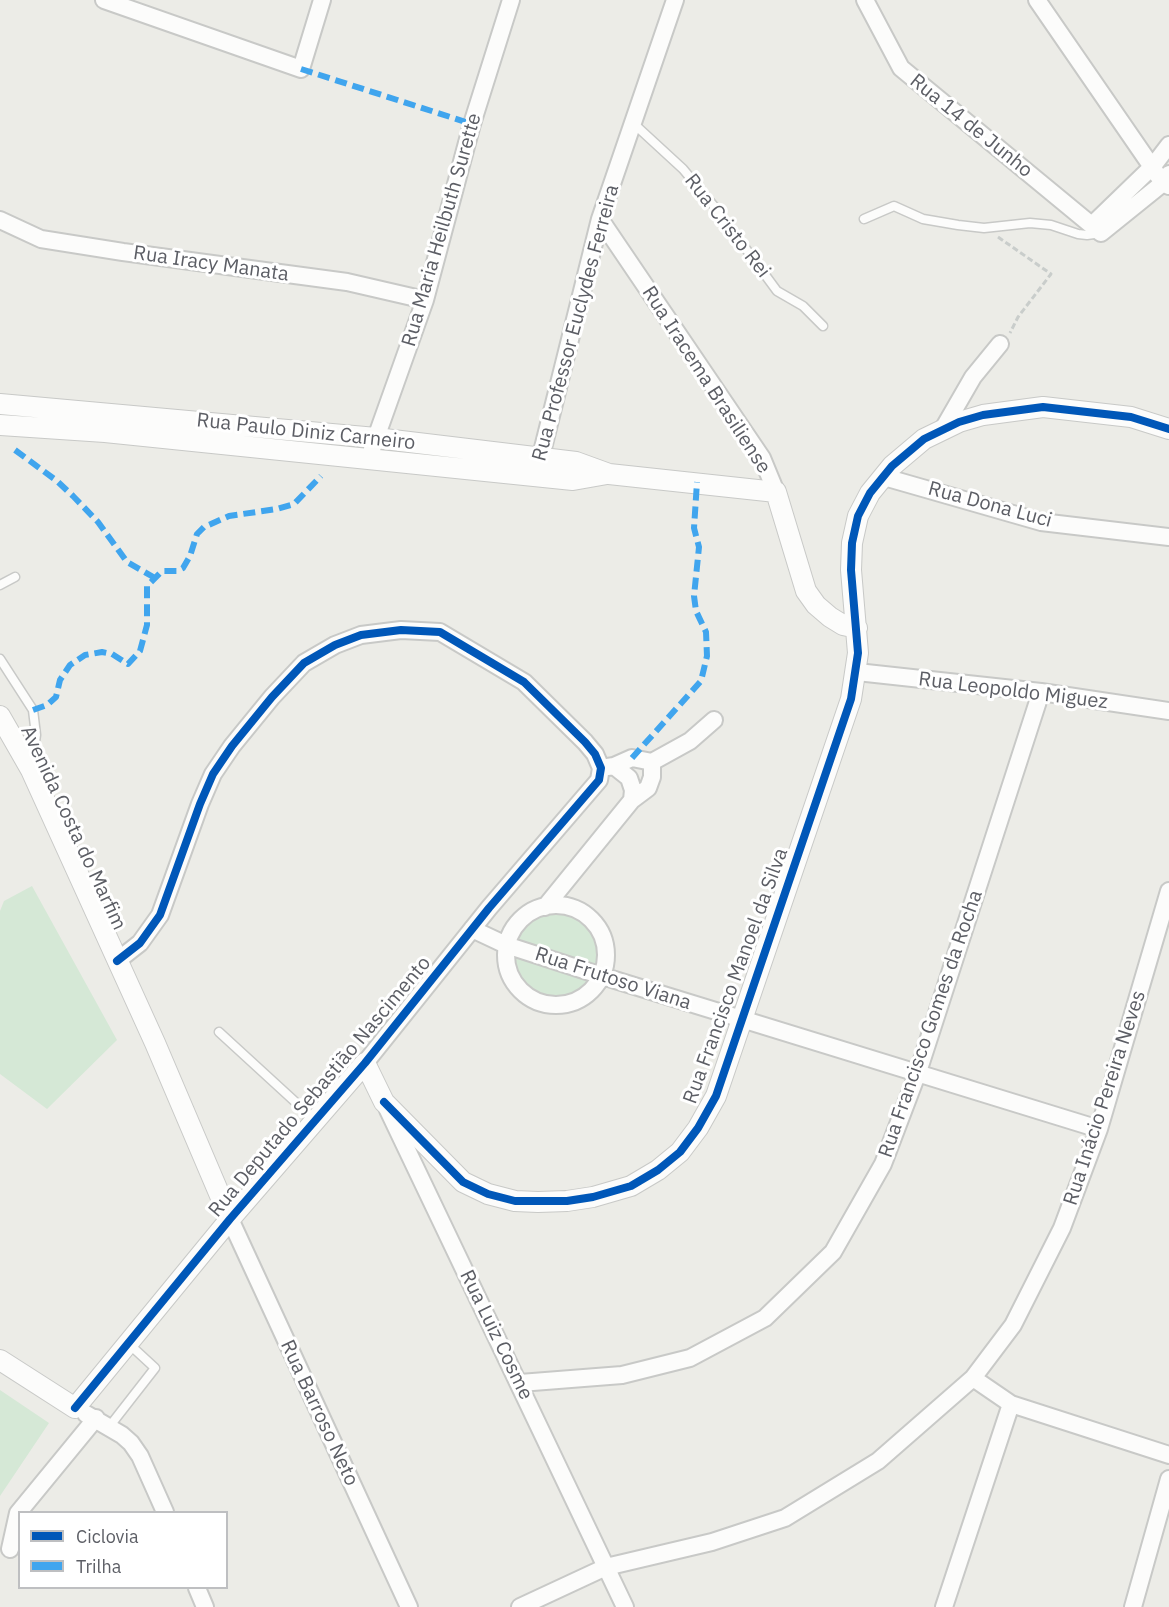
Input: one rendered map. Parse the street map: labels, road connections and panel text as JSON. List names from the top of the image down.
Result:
{
  "streets": {
    "street": [
      "Rua 14 de Junho",
      "Rua Maria Heilbuth Surette",
      "Rua Iracy Manata",
      "Rua Professor Euclydes Ferreira",
      "Rua Iracema Brasiliense",
      "Rua Paulo Diniz Carneiro",
      "Rua Dona Luci",
      "Rua Leopoldo Miguez",
      "Avenida Costa do Marfim",
      "Rua Francisco Manoel da Silva",
      "Rua Frutoso Viana",
      "Rua Francisco Gomes da Rocha",
      "Rua Deputado Sebastião Nascimento",
      "Rua Inácio Pereira Neves",
      "Rua Luiz Cosme",
      "Rua Barroso Neto"
    ],
    "lane": ["Rua Cristo Rei"]
  },
  "crossings": [
    ["Rua Cristo Rei", "Rua Professor Euclydes Ferreira"],
    ["Rua Maria Heilbuth Surette", "Rua Iracy Manata"],
    ["Rua Maria Heilbuth Surette", "Rua Paulo Diniz Carneiro"],
    ["Rua Professor Euclydes Ferreira", "Rua Iracema Brasiliense"],
    ["Rua Professor Euclydes Ferreira", "Rua Paulo Diniz Carneiro"],
    ["Rua Iracema Brasiliense", "Rua Paulo Diniz Carneiro"],
    ["Rua Iracema Brasiliense", "Rua Francisco Manoel da Silva"],
    ["Rua Dona Luci", "Rua Francisco Manoel da Silva"],
    ["Rua Leopoldo Miguez", "Rua Francisco Manoel da Silva"],
    ["Rua Leopoldo Miguez", "Rua Francisco Gomes da Rocha"],
    ["Avenida Costa do Marfim", "Rua Deputado Sebastião Nascimento"],
    ["Avenida Costa do Marfim", "Rua Barroso Neto"],
    ["Rua Francisco Manoel da Silva", "Rua Frutoso Viana"],
    ["Rua Francisco Manoel da Silva", "Rua Luiz Cosme"],
    ["Rua Frutoso Viana", "Rua Francisco Gomes da Rocha"],
    ["Rua Frutoso Viana", "Rua Deputado Sebastião Nascimento"],
    ["Rua Frutoso Viana", "Rua Inácio Pereira Neves"],
    ["Rua Francisco Gomes da Rocha", "Rua Luiz Cosme"],
    ["Rua Deputado Sebastião Nascimento", "Rua Luiz Cosme"],
    ["Rua Deputado Sebastião Nascimento", "Rua Barroso Neto"],
    ["Rua Inácio Pereira Neves", "Rua Luiz Cosme"]
  ],
  "legend": ["Ciclovia", "Trilha"]
}
